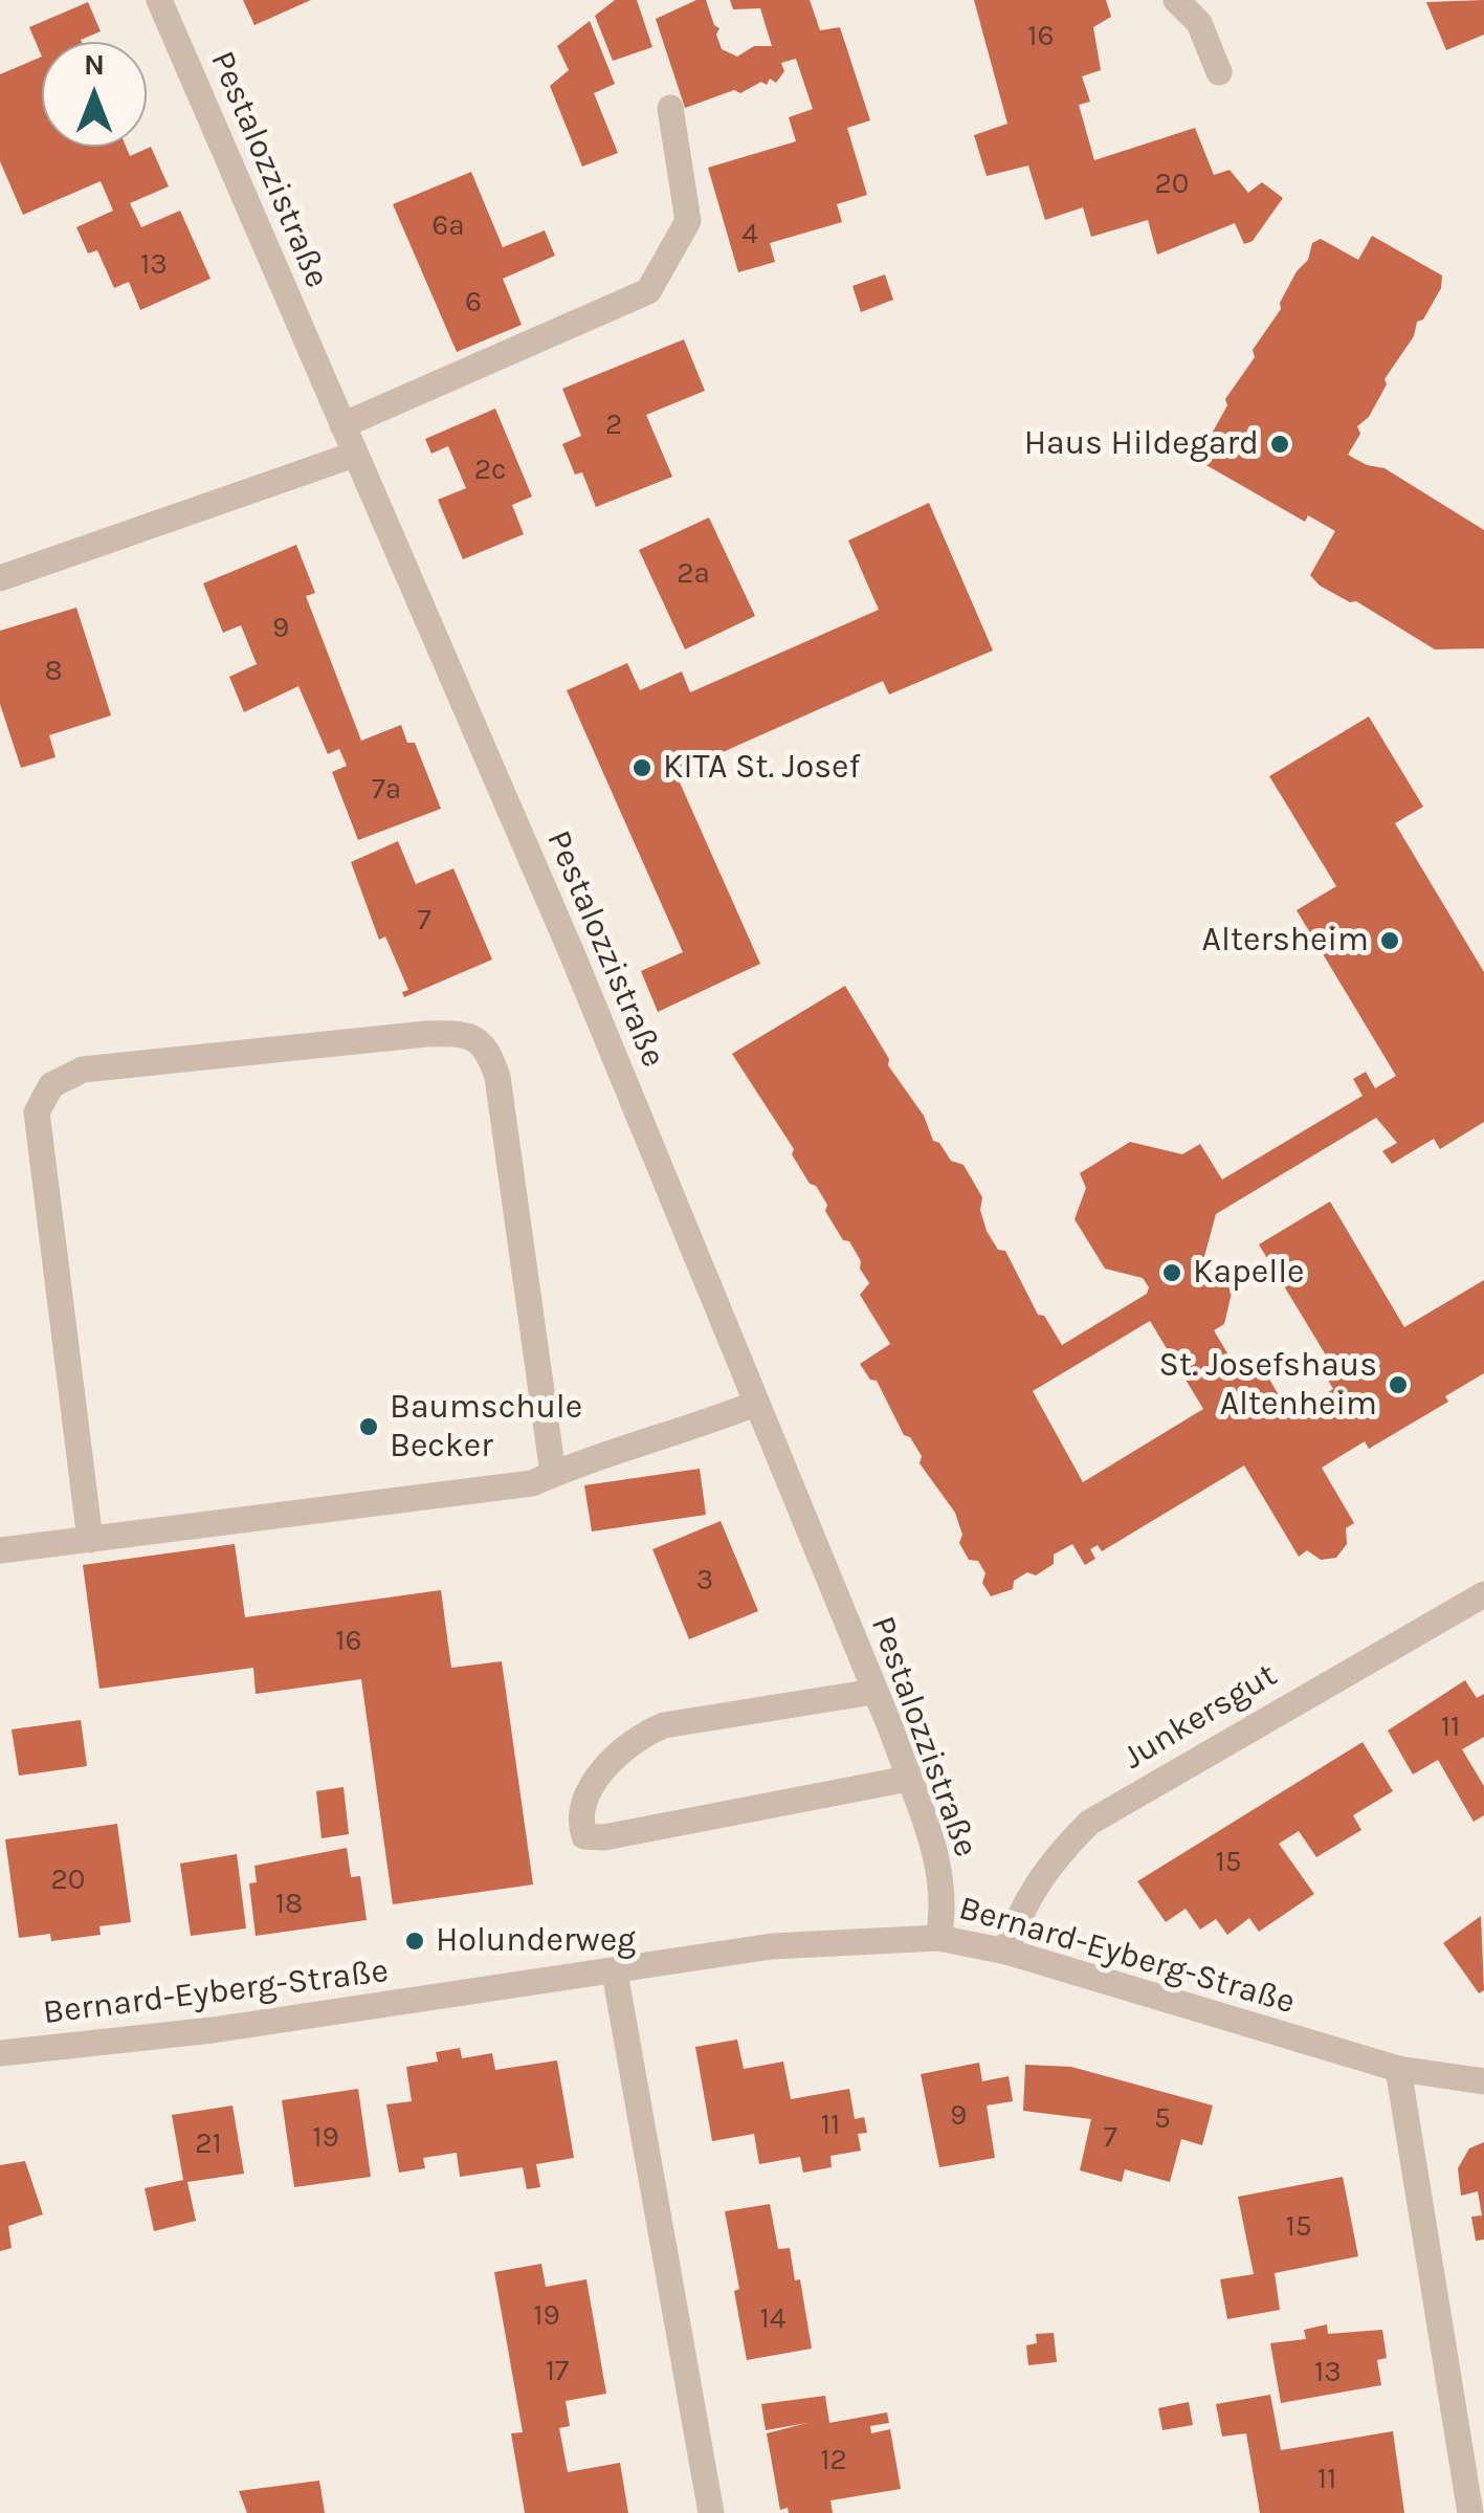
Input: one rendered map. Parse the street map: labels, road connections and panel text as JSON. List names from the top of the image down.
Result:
{
  "streets": {
    "street": ["Pestalozzistraße", "Junkersgut", "Bernard-Eyberg-Straße"]
  },
  "crossings": [
    ["Pestalozzistraße", "Bernard-Eyberg-Straße"],
    ["Junkersgut", "Bernard-Eyberg-Straße"]
  ],
  "places": [
    "Haus Hildegard",
    "KITA St. Josef",
    "Altersheim",
    "Kapelle",
    "St. Josefshaus Altenheim",
    "Baumschule Becker",
    "Holunderweg"
  ],
  "house_numbers": [
    "16",
    "20",
    "6a",
    "4",
    "13",
    "6",
    "2",
    "2c",
    "2a",
    "9",
    "8",
    "7a",
    "7",
    "3",
    "16",
    "11",
    "15",
    "20",
    "18",
    "9",
    "5",
    "11",
    "19",
    "7",
    "21",
    "15",
    "19",
    "14",
    "17",
    "13",
    "12",
    "11"
  ],
  "north": "top"
}
